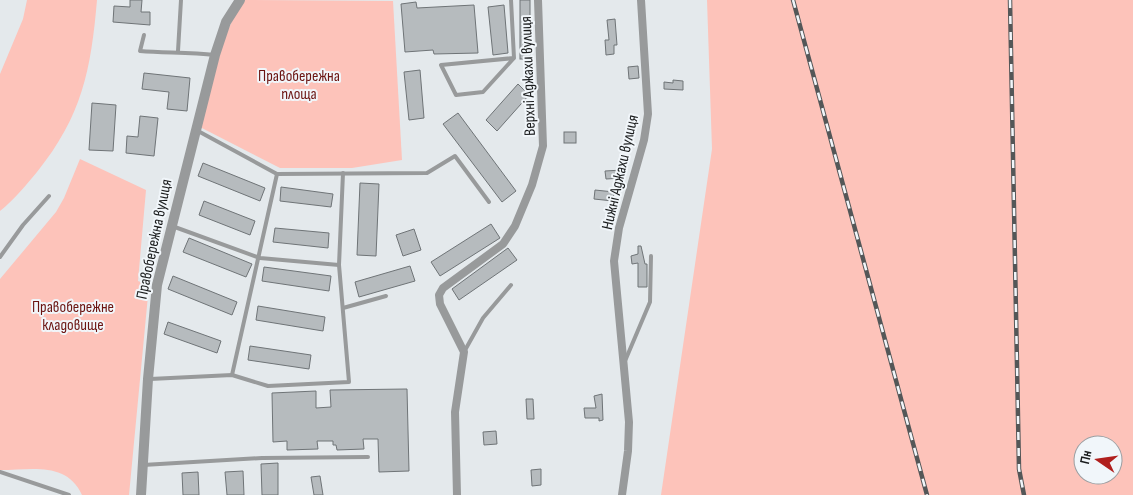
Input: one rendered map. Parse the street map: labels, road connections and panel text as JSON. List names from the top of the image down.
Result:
{
  "streets": {
    "street": ["Верхні Аджахи вулиця", "Нижні Аджахи вулиця", "Правобережна вулиця"]
  },
  "parks": ["Правобережна площа", "Правобережне кладовище"],
  "north": "left"
}
